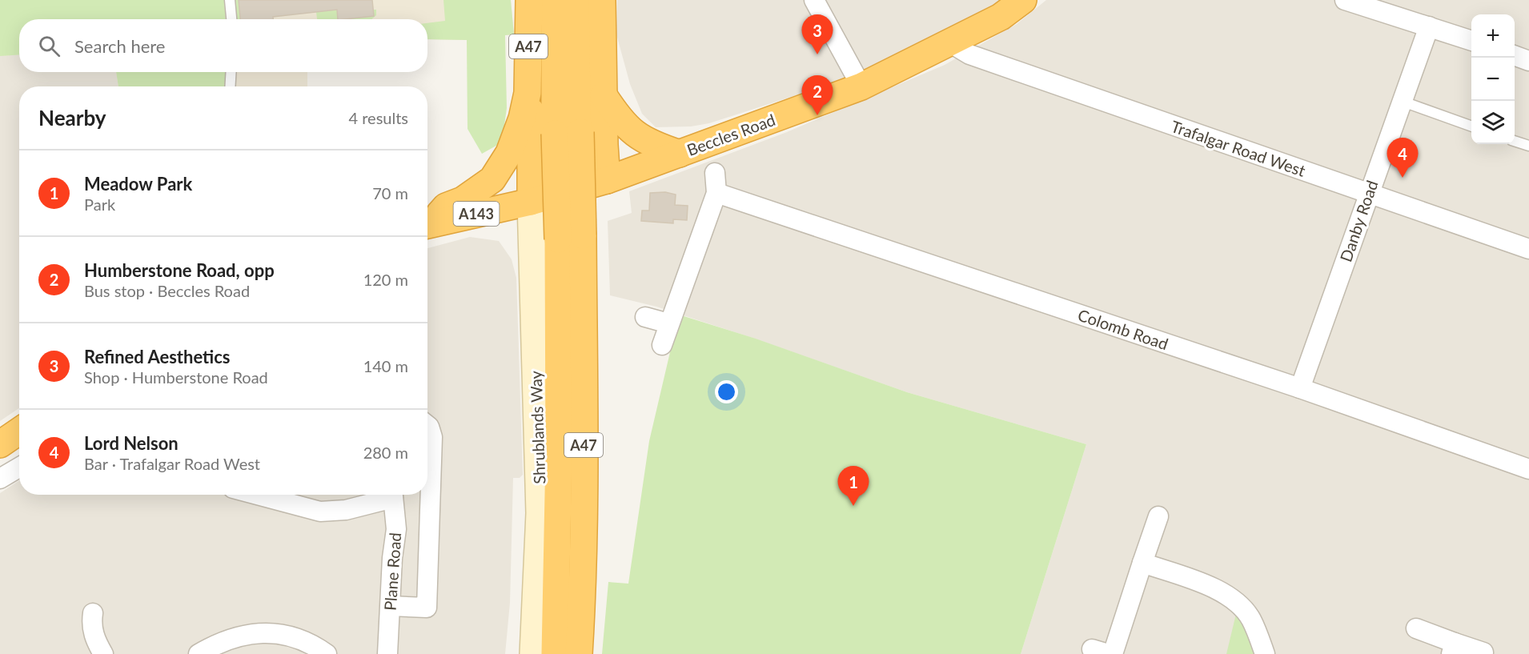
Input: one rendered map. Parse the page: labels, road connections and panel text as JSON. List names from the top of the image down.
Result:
{
  "streets": {
    "highway": ["A47", "Beccles Road", "A143"],
    "street": [
      "Trafalgar Road West",
      "Danby Road",
      "Colomb Road",
      "Shrublands Way",
      "Plane Road"
    ]
  },
  "crossings": [
    ["A47", "Beccles Road"],
    ["A47", "Shrublands Way"],
    ["Beccles Road", "Trafalgar Road West"],
    ["Beccles Road", "Shrublands Way"],
    ["Trafalgar Road West", "Danby Road"],
    ["Danby Road", "Colomb Road"]
  ],
  "page": {
    "map_buttons": ["+", "−"],
    "pins": [
      "3",
      "2",
      "4",
      "1"
    ],
    "search": "Search here",
    "heading": ["Nearby", "4 results"],
    "list": [
      {
        "mark": "1",
        "name": "Meadow Park",
        "note": "Park",
        "value": "70 m"
      },
      {
        "mark": "2",
        "name": "Humberstone Road, opp",
        "note": "Bus stop · Beccles Road",
        "value": "120 m"
      },
      {
        "mark": "3",
        "name": "Refined Aesthetics",
        "note": "Shop · Humberstone Road",
        "value": "140 m"
      },
      {
        "mark": "4",
        "name": "Lord Nelson",
        "note": "Bar · Trafalgar Road West",
        "value": "280 m"
      }
    ]
  }
}
